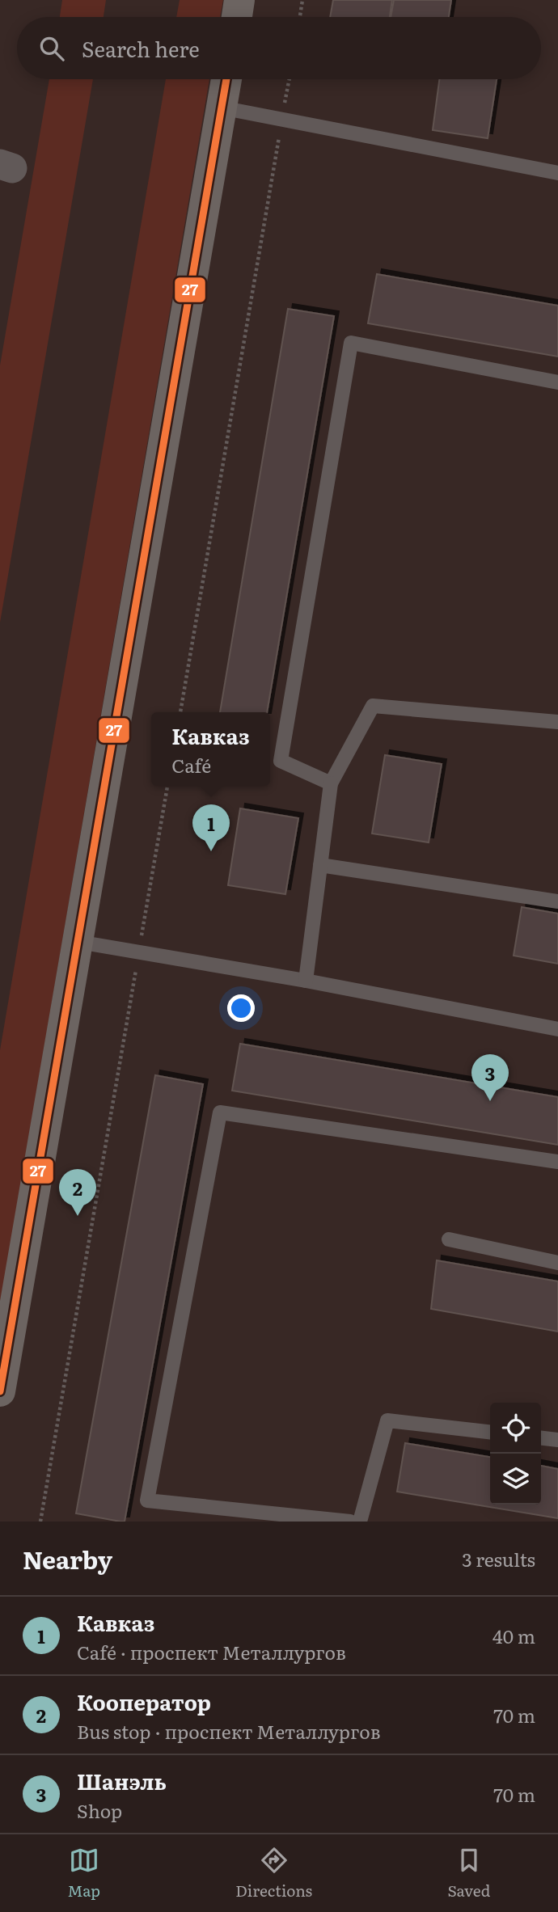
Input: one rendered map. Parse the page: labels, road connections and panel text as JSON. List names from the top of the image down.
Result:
{
  "lines": ["transit line 27"],
  "page": {
    "search": "Search here",
    "popup": ["Кавказ", "Café"],
    "pins": ["1", "3", "2"],
    "heading": ["Nearby", "3 results"],
    "list": [
      {
        "mark": "1",
        "name": "Кавказ",
        "note": "Café · проспект Металлургов",
        "value": "40 m"
      },
      {
        "mark": "2",
        "name": "Кооператор",
        "note": "Bus stop · проспект Металлургов",
        "value": "70 m"
      },
      {
        "mark": "3",
        "name": "Шанэль",
        "note": "Shop",
        "value": "70 m"
      }
    ],
    "nav": ["Map", "Directions", "Saved"]
  }
}
